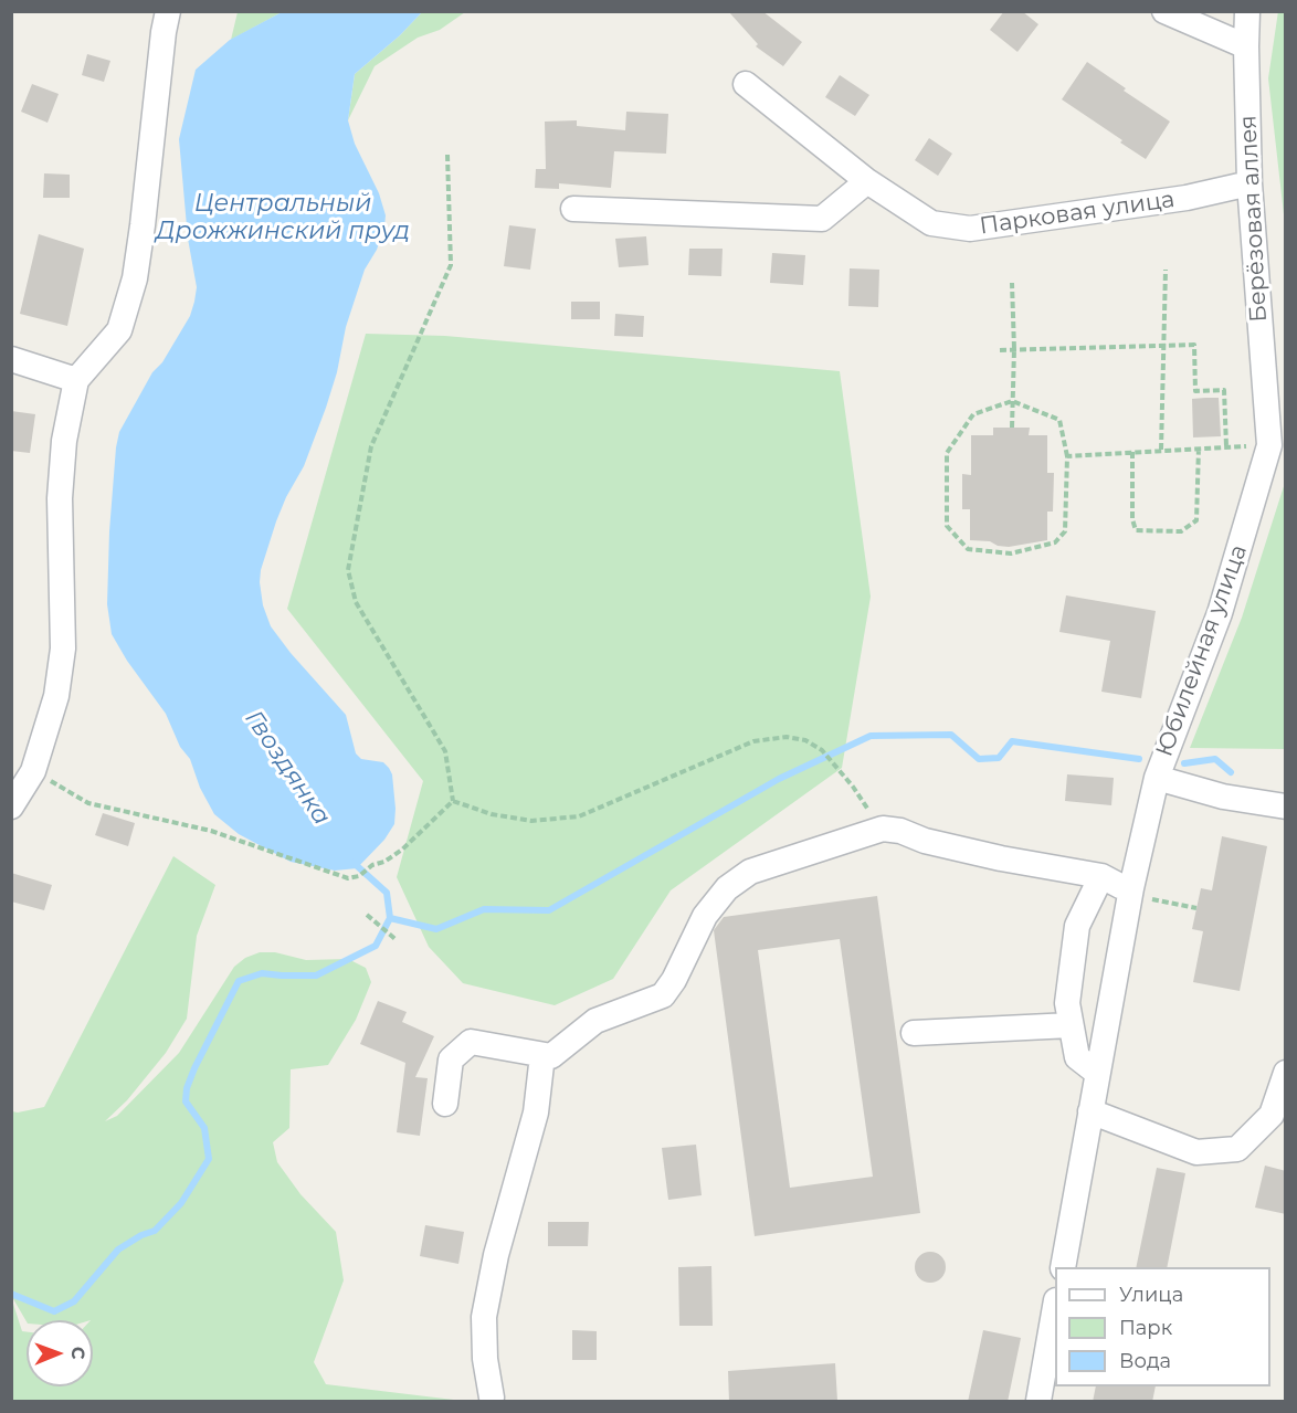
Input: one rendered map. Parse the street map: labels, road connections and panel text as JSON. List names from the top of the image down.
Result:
{
  "streets": {
    "street": ["Парковая улица", "Берёзовая аллея", "Юбилейная улица"]
  },
  "crossings": [
    ["Парковая улица", "Берёзовая аллея"],
    ["Берёзовая аллея", "Юбилейная улица"]
  ],
  "water": ["Центральный Дрожжинский пруд", "Гвоздянка"],
  "legend": ["Улица", "Парк", "Вода"],
  "north": "right"
}
